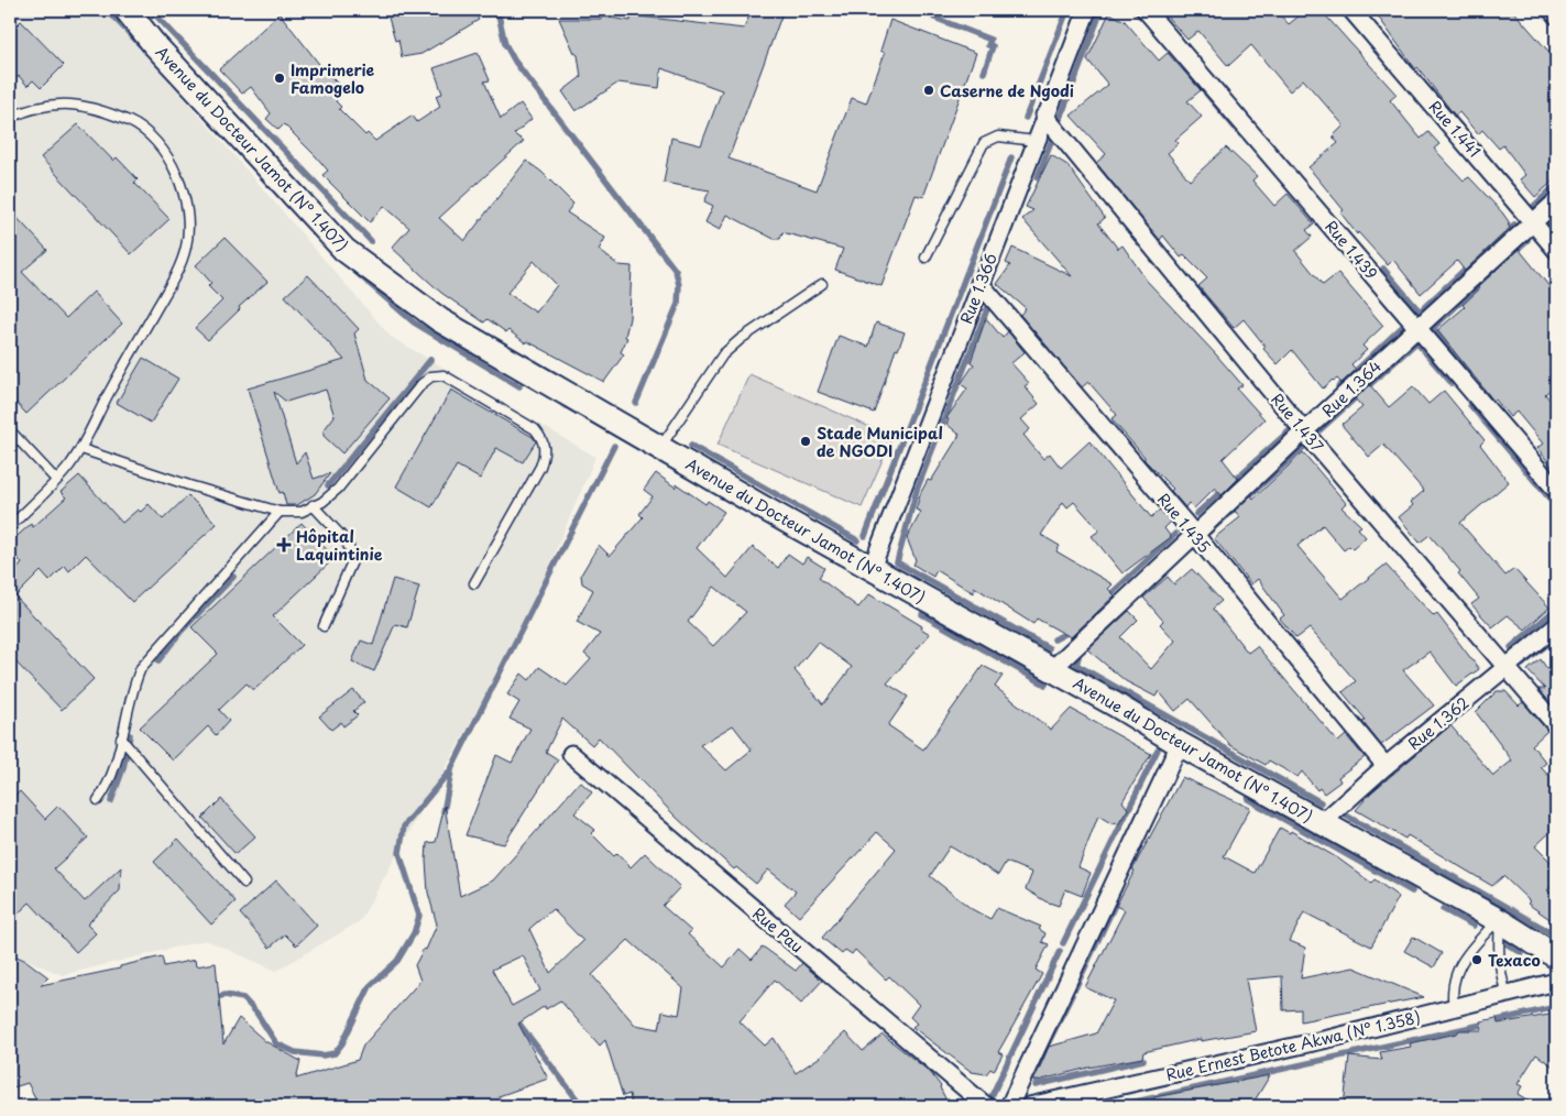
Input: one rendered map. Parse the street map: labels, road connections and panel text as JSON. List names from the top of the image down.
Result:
{
  "streets": {
    "main road": ["Avenue du Docteur Jamot (N° 1.407)"],
    "street": [
      "Rue 1.441",
      "Rue 1.439",
      "Rue 1.366",
      "Rue 1.364",
      "Rue 1.437",
      "Rue 1.435",
      "Rue 1.362",
      "Rue Pau",
      "Rue Ernest Betote Akwa (N° 1.358)"
    ]
  },
  "crossings": [
    ["Rue 1.441", "Rue 1.364"],
    ["Avenue du Docteur Jamot (N° 1.407)", "Rue 1.366"],
    ["Avenue du Docteur Jamot (N° 1.407)", "Rue 1.364"],
    ["Avenue du Docteur Jamot (N° 1.407)", "Rue 1.362"],
    ["Rue 1.439", "Rue 1.364"],
    ["Rue 1.366", "Rue 1.437"],
    ["Rue 1.366", "Rue 1.435"],
    ["Rue 1.364", "Rue 1.437"],
    ["Rue 1.364", "Rue 1.435"],
    ["Rue 1.437", "Rue 1.362"],
    ["Rue 1.435", "Rue 1.362"]
  ],
  "places": {
    "other": [
      "Imprimerie Famogelo",
      "Caserne de Ngodi",
      "Stade Municipal de NGODI",
      "Texaco"
    ],
    "health": ["Hôpital Laquintinie"]
  }
}
